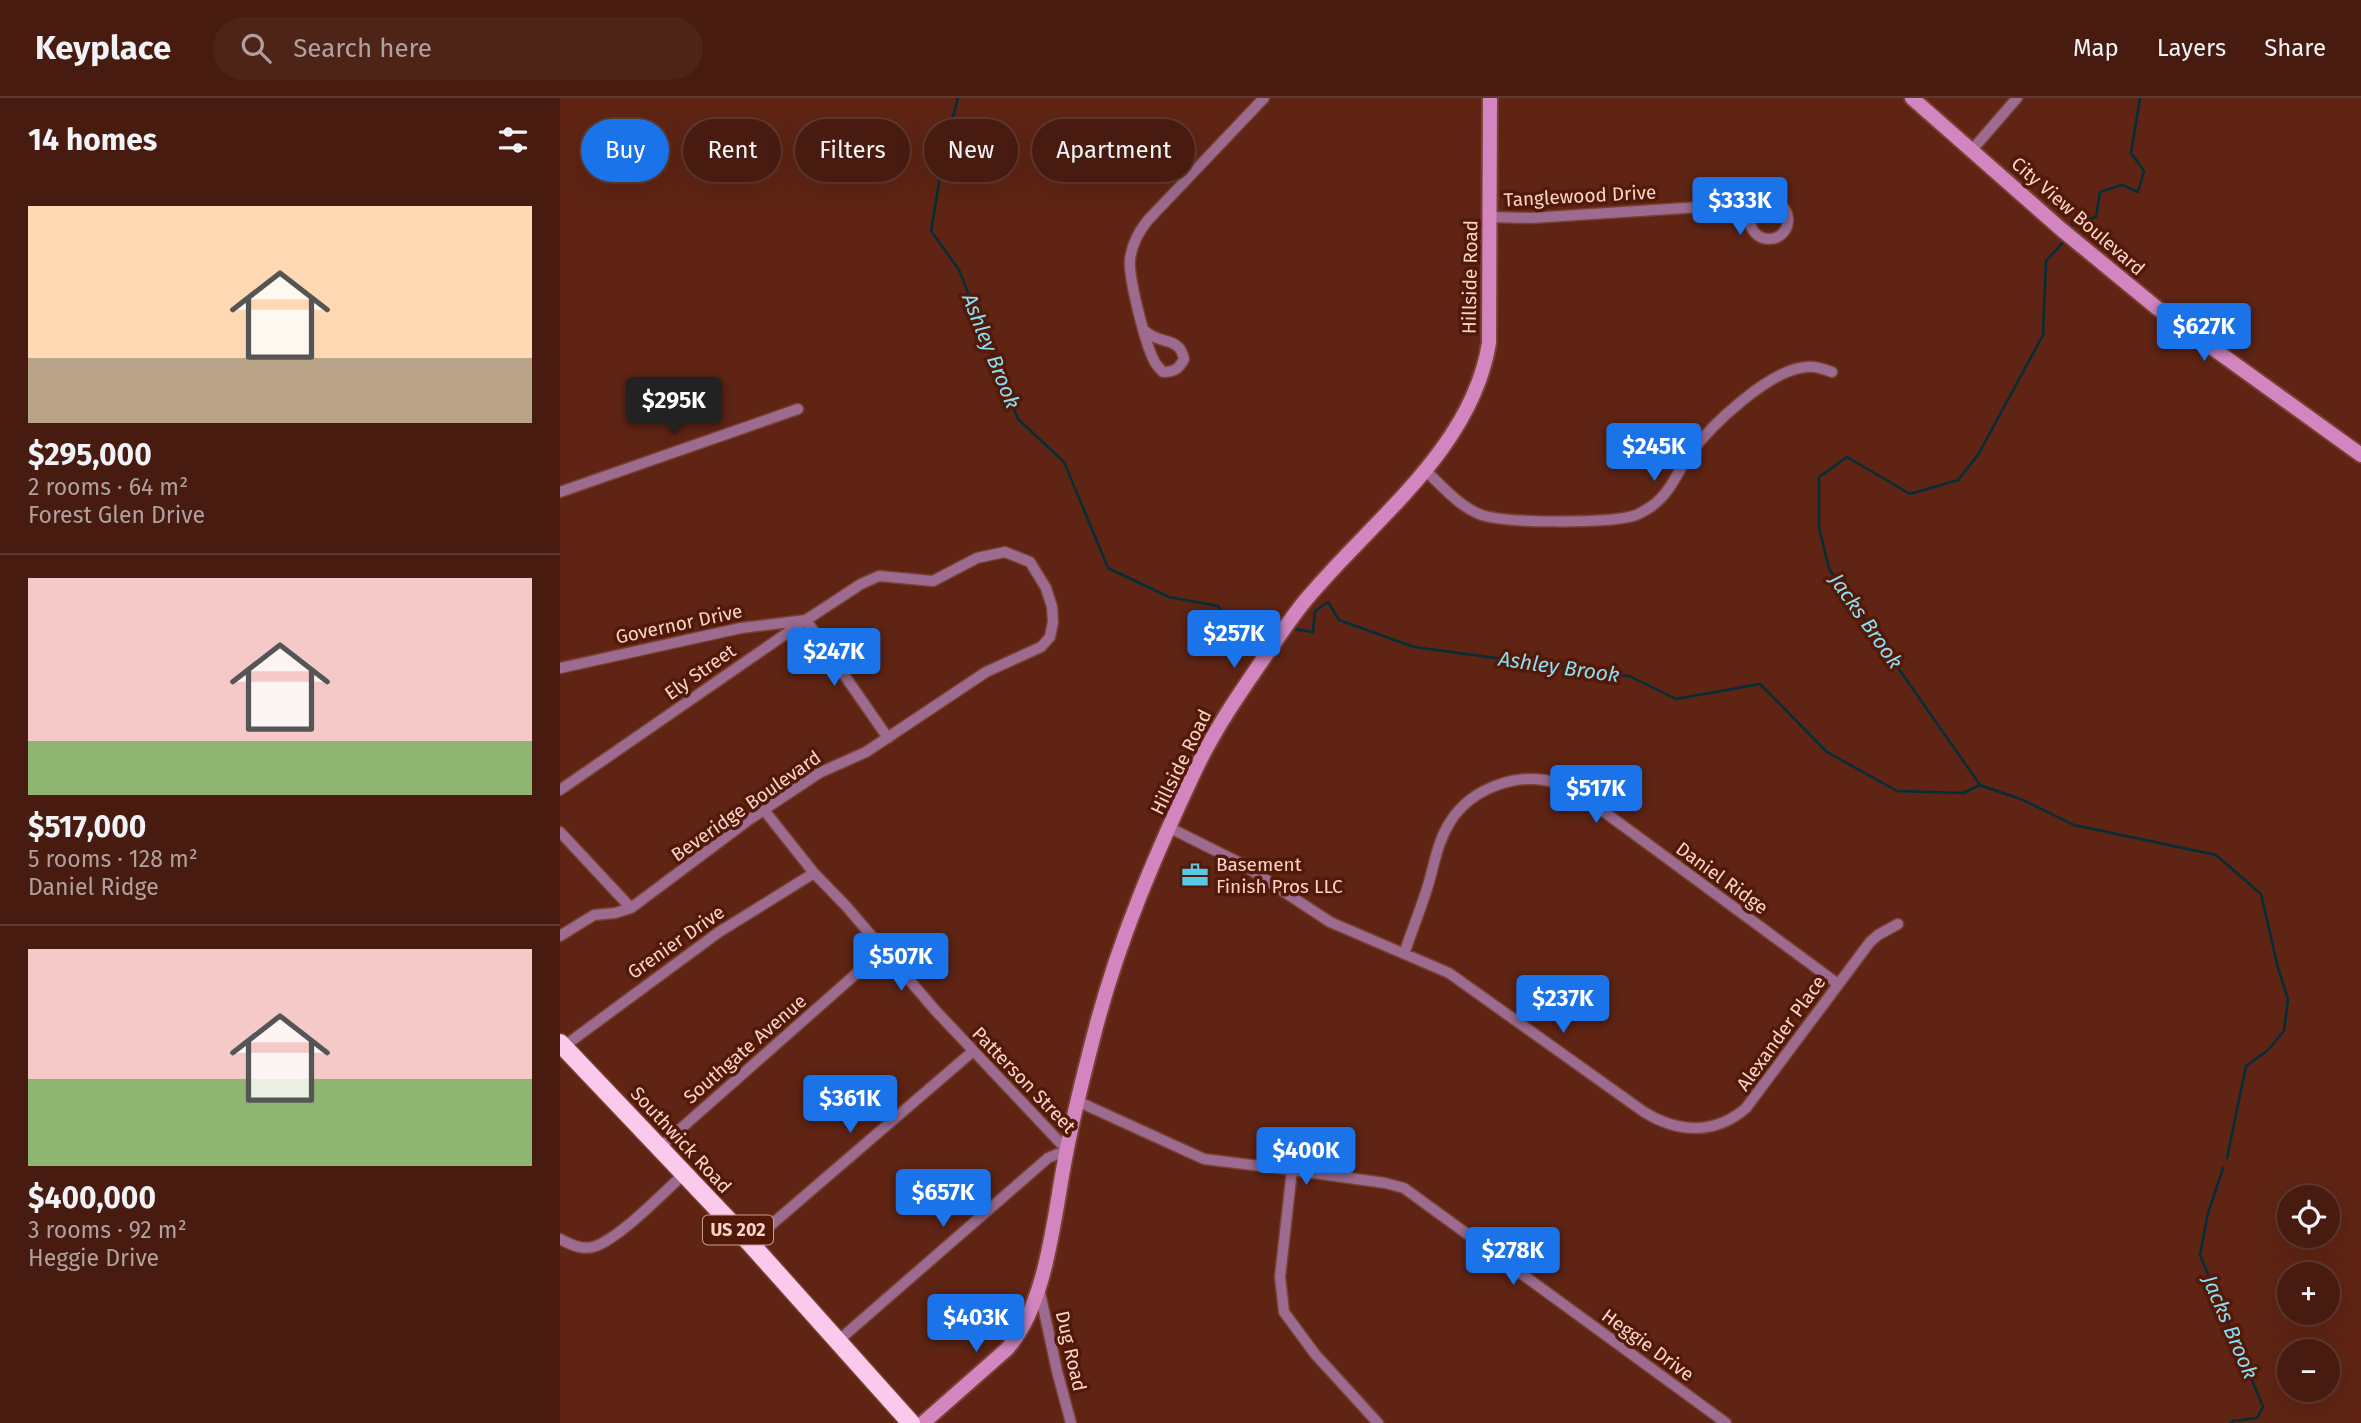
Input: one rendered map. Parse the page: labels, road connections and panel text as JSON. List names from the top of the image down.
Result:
{
  "streets": {
    "highway": ["Southwick Road", "US 202"],
    "street": [
      "Tanglewood Drive",
      "City View Boulevard",
      "Hillside Road",
      "Governor Drive",
      "Ely Street",
      "Beveridge Boulevard",
      "Daniel Ridge",
      "Grenier Drive",
      "Alexander Place",
      "Southgate Avenue",
      "Patterson Street",
      "Heggie Drive",
      "Dug Road"
    ]
  },
  "crossings": [
    ["Tanglewood Drive", "Hillside Road"],
    ["Hillside Road", "Alexander Place"],
    ["Hillside Road", "Patterson Street"],
    ["Hillside Road", "Heggie Drive"],
    ["Hillside Road", "Dug Road"],
    ["Governor Drive", "Ely Street"],
    ["Ely Street", "Beveridge Boulevard"],
    ["Beveridge Boulevard", "Patterson Street"],
    ["Daniel Ridge", "Alexander Place"],
    ["Grenier Drive", "Patterson Street"],
    ["Grenier Drive", "Southwick Road"],
    ["Southgate Avenue", "Patterson Street"],
    ["Southgate Avenue", "Southwick Road"]
  ],
  "water": ["Ashley Brook", "Jacks Brook"],
  "places": {
    "office": ["Basement Finish Pros LLC"]
  },
  "page": {
    "header": "Keyplace",
    "search": "Search here",
    "nav": ["Map", "Layers", "Share"],
    "heading": "14 homes",
    "chip": [
      "Buy",
      "Rent",
      "Filters",
      "New",
      "Apartment"
    ],
    "price": [
      "$333K",
      "$627K",
      "$295K",
      "$245K",
      "$257K",
      "$247K",
      "$517K",
      "$507K",
      "$237K",
      "$361K",
      "$400K",
      "$657K",
      "$278K",
      "$403K"
    ],
    "list": [
      {
        "name": "$295,000",
        "note": "2 rooms · 64 m² · Forest Glen Drive"
      },
      {
        "name": "$517,000",
        "note": "5 rooms · 128 m² · Daniel Ridge"
      },
      {
        "name": "$400,000",
        "note": "3 rooms · 92 m² · Heggie Drive"
      }
    ],
    "map_buttons": ["+", "−"]
  }
}
